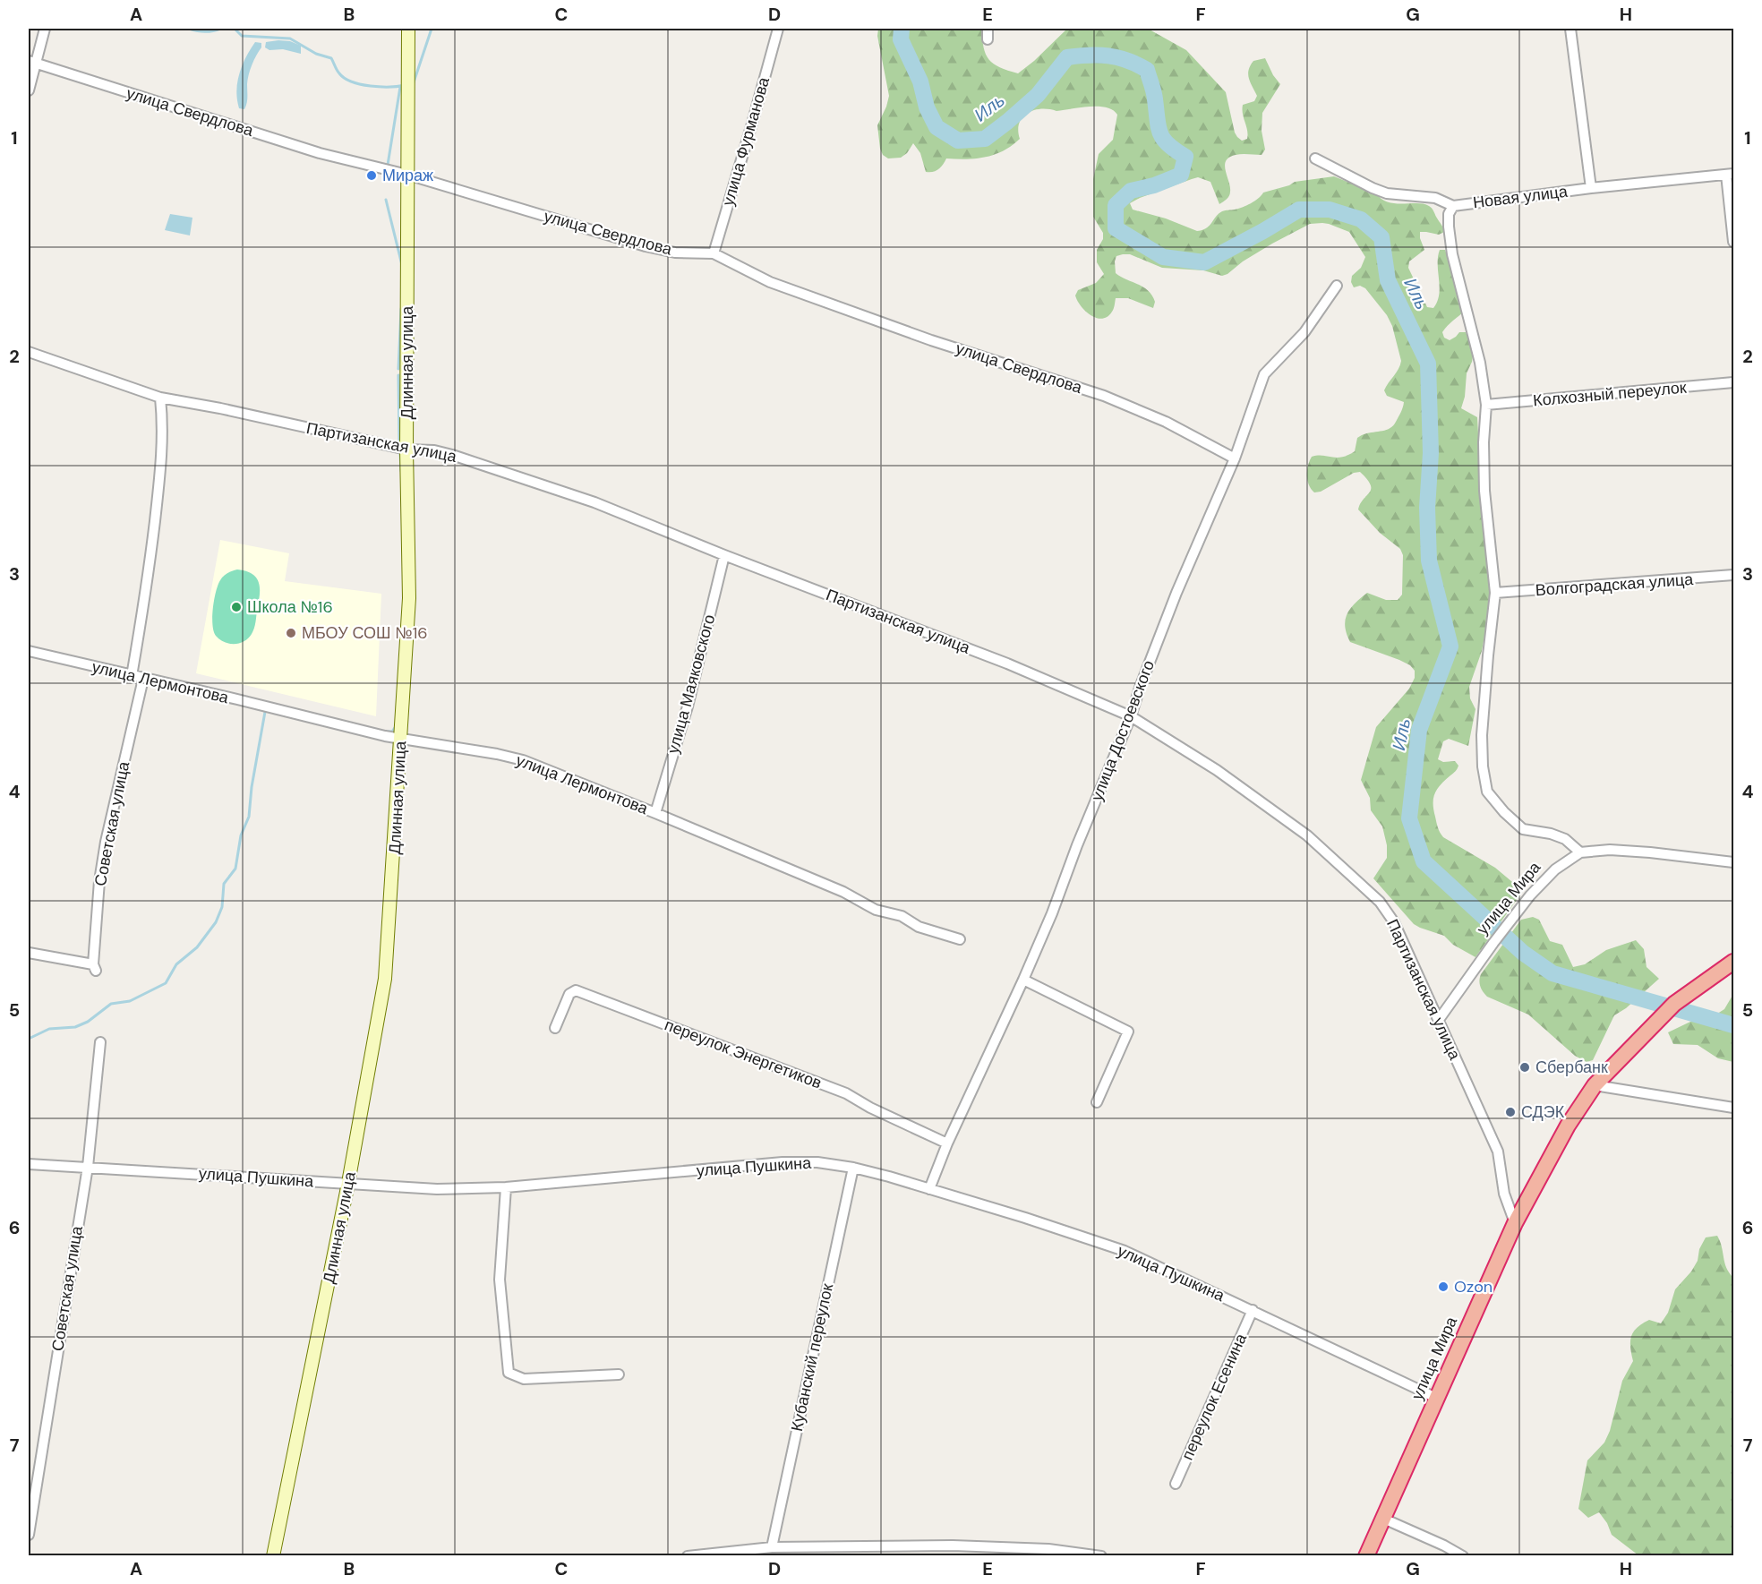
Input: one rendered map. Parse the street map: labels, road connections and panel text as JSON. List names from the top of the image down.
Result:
{
  "streets": {
    "highway": ["улица Мира"],
    "main road": ["Длинная улица"],
    "street": [
      "улица Свердлова",
      "улица Фурманова",
      "Новая улица",
      "Колхозный переулок",
      "Партизанская улица",
      "Волгоградская улица",
      "улица Лермонтова",
      "улица Маяковского",
      "улица Достоевского",
      "Советская улица",
      "переулок Энергетиков",
      "улица Пушкина",
      "Кубанский переулок",
      "переулок Есенина"
    ]
  },
  "crossings": [
    ["улица Свердлова", "улица Фурманова"],
    ["улица Свердлова", "Длинная улица"],
    ["улица Свердлова", "улица Достоевского"],
    ["Длинная улица", "Партизанская улица"],
    ["Длинная улица", "улица Лермонтова"],
    ["Длинная улица", "улица Пушкина"],
    ["Партизанская улица", "улица Маяковского"],
    ["Партизанская улица", "улица Достоевского"],
    ["Партизанская улица", "улица Мира"],
    ["улица Лермонтова", "улица Маяковского"],
    ["улица Лермонтова", "Советская улица"],
    ["улица Достоевского", "переулок Энергетиков"],
    ["улица Достоевского", "улица Пушкина"],
    ["Советская улица", "улица Пушкина"],
    ["улица Мира", "улица Пушкина"],
    ["улица Пушкина", "Кубанский переулок"],
    ["улица Пушкина", "переулок Есенина"]
  ],
  "water": ["Иль"],
  "places": [
    "Мираж",
    "Школа №16",
    "МБОУ СОШ №16",
    "Сбербанк",
    "СДЭК",
    "Ozon"
  ],
  "grid": {
    "columns": [
      "A",
      "B",
      "C",
      "D",
      "E",
      "F",
      "G",
      "H"
    ],
    "rows": [
      "1",
      "2",
      "3",
      "4",
      "5",
      "6",
      "7"
    ]
  }
}
